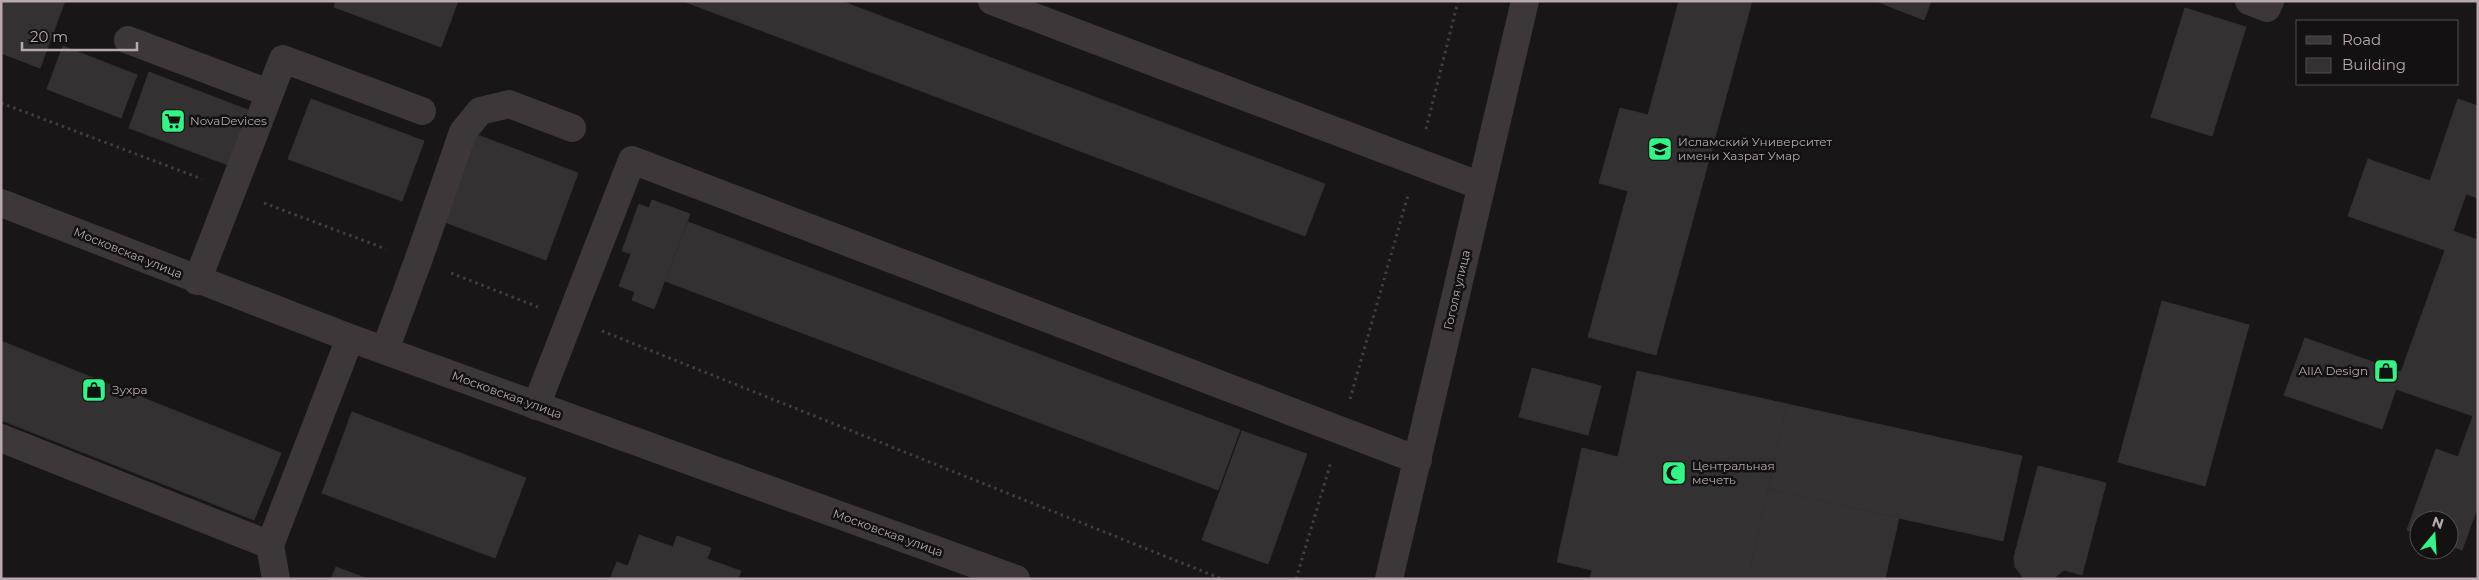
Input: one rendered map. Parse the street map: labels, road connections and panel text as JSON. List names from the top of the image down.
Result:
{
  "streets": {
    "street": ["Московская улица", "Гоголя улица"]
  },
  "places": {
    "supermarket": ["NovaDevices"],
    "school or university": ["Исламский Университет имени Хазрат Умар"],
    "shop": ["AllA Design", "Зухра"],
    "mosque": ["Центральная мечеть"]
  },
  "legend": ["Road", "Building"],
  "scale_bar": "20 m",
  "north": "top"
}
